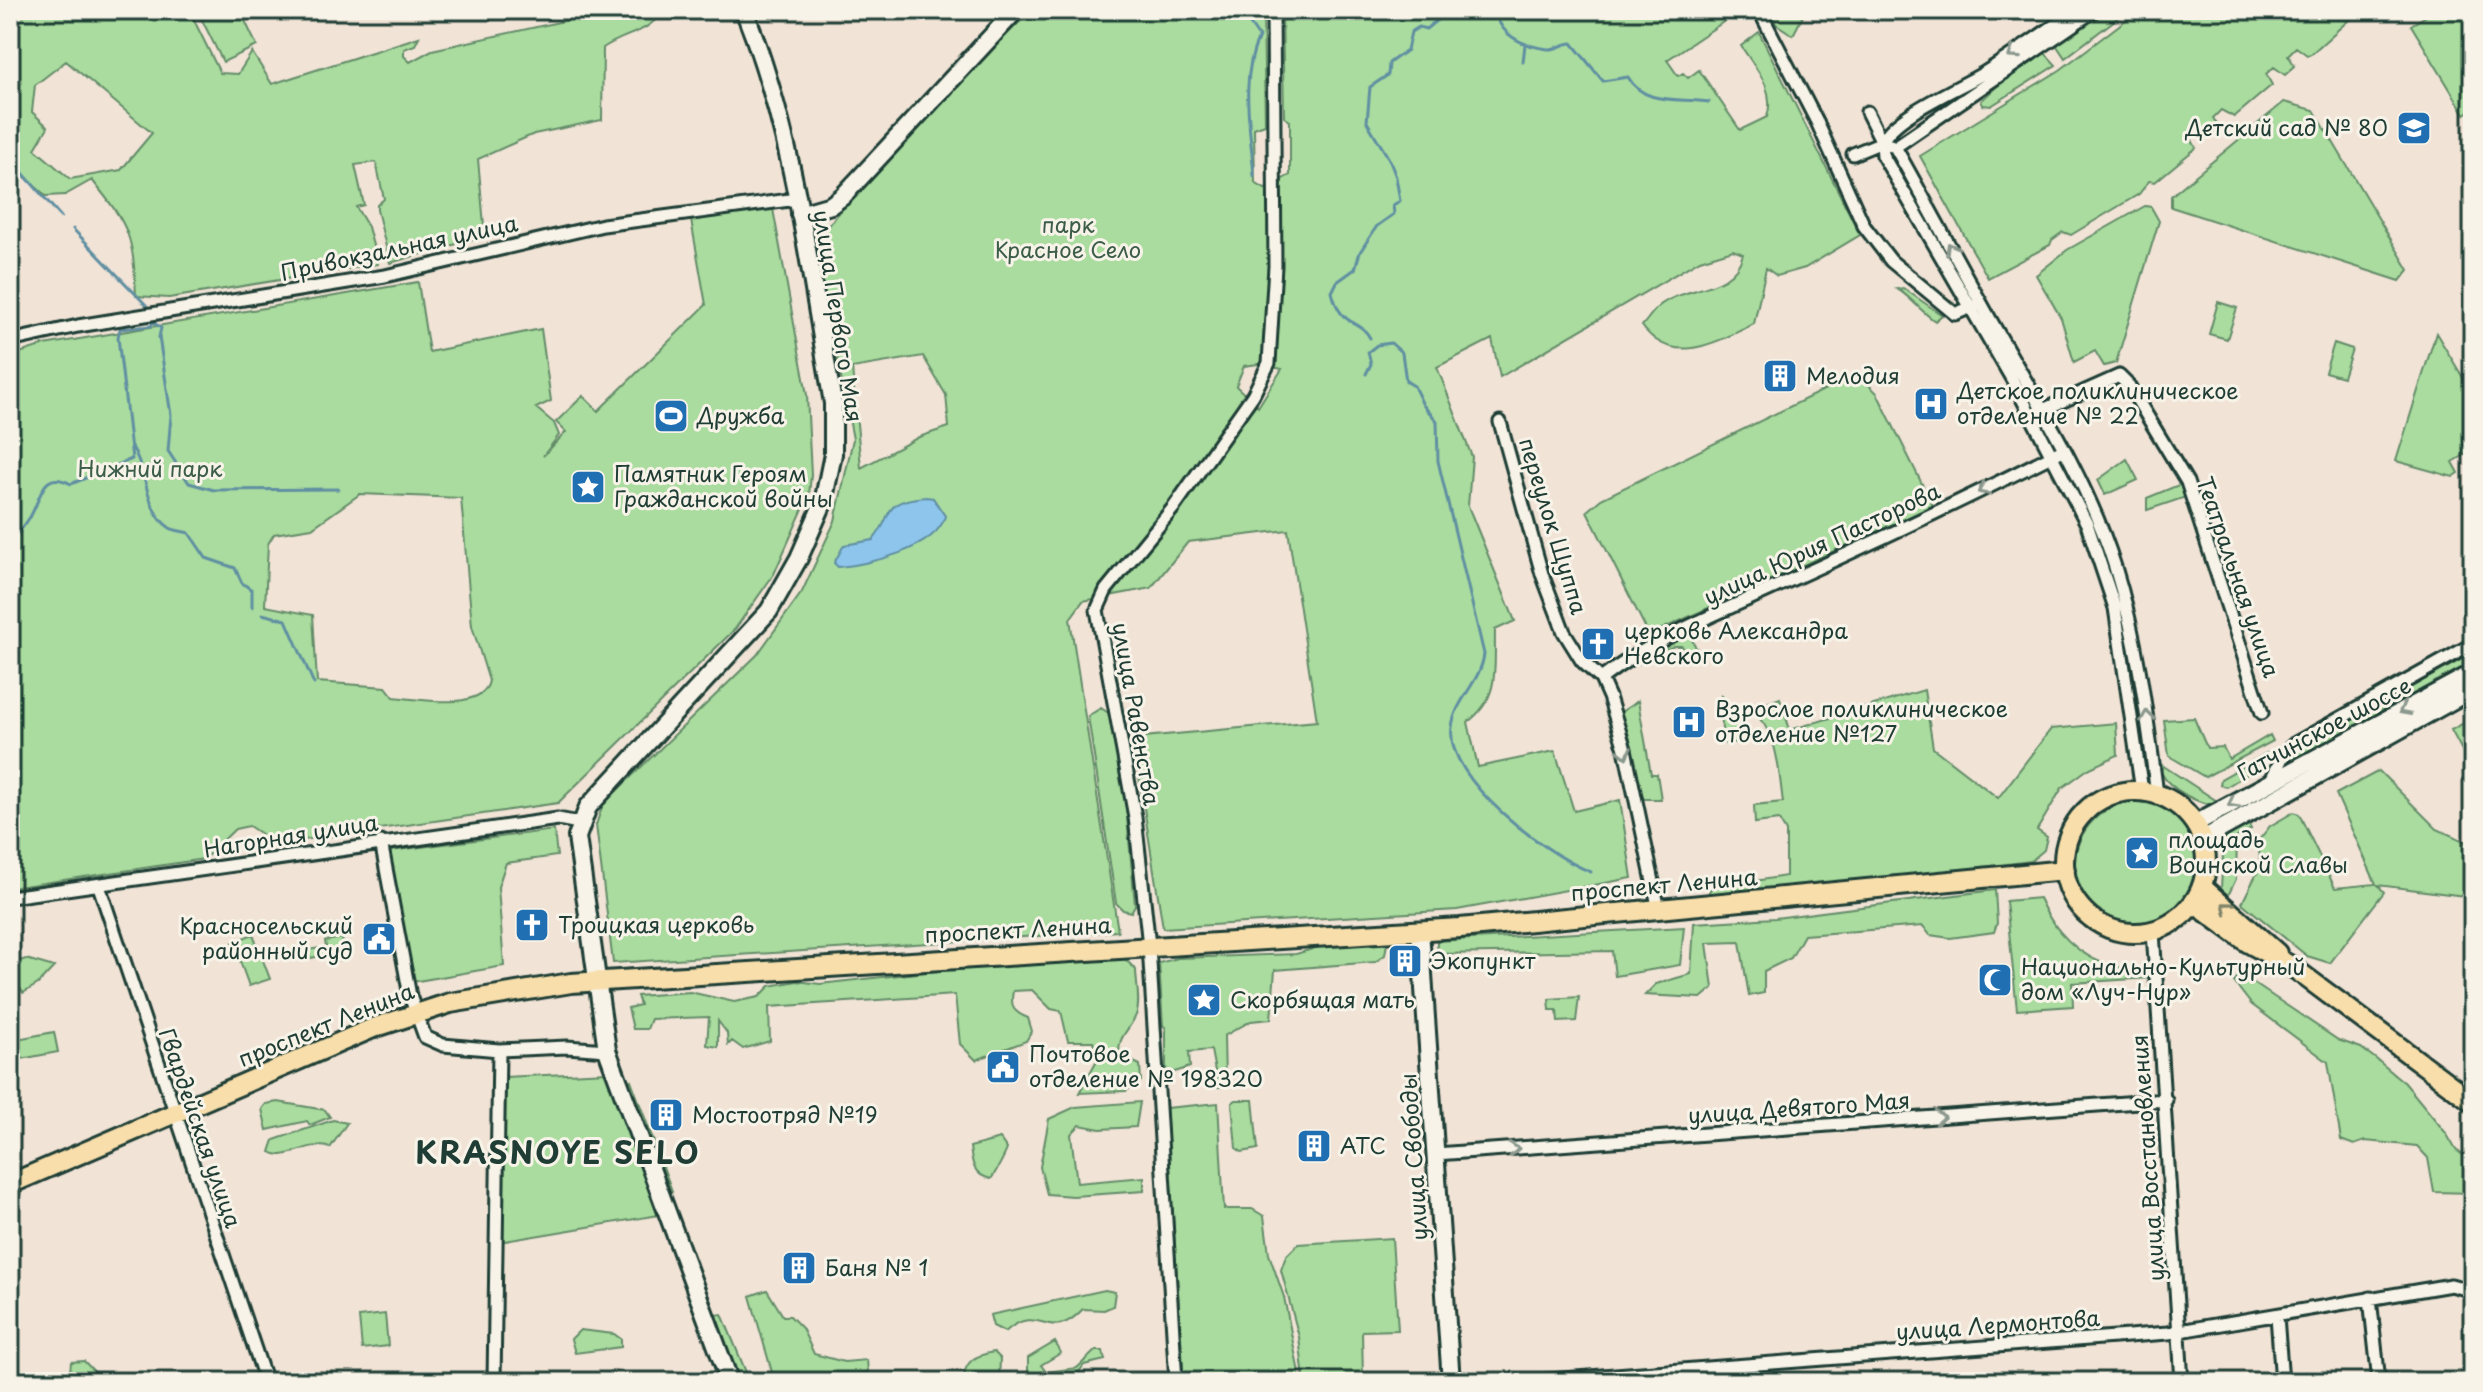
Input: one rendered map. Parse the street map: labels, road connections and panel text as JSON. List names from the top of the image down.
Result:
{
  "streets": {
    "main road": [
      "улица Первого Мая",
      "Гатчинское шоссе",
      "проспект Ленина",
      "улица Свободы"
    ],
    "street": [
      "Привокзальная улица",
      "переулок Щуппа",
      "улица Юрия Пасторова",
      "Театральная улица",
      "улица Равенства",
      "Нагорная улица",
      "улица Девятого Мая",
      "Гвардейская улица",
      "улица Восстановления",
      "улица Лермонтова"
    ]
  },
  "crossings": [
    ["Привокзальная улица", "улица Первого Мая"],
    ["улица Первого Мая", "Нагорная улица"],
    ["переулок Щуппа", "улица Юрия Пасторова"],
    ["переулок Щуппа", "проспект Ленина"],
    ["улица Равенства", "проспект Ленина"],
    ["Гатчинское шоссе", "проспект Ленина"],
    ["Гатчинское шоссе", "улица Восстановления"],
    ["Нагорная улица", "Гвардейская улица"],
    ["проспект Ленина", "Гвардейская улица"],
    ["проспект Ленина", "улица Свободы"],
    ["проспект Ленина", "улица Восстановления"],
    ["улица Девятого Мая", "улица Свободы"],
    ["улица Девятого Мая", "улица Восстановления"],
    ["улица Восстановления", "улица Лермонтова"]
  ],
  "one_way": ["переулок Щуппа", "улица Юрия Пасторова", "улица Девятого Мая"],
  "districts": ["KRASNOYE SELO"],
  "parks": ["парк Красное Село", "Нижний парк"],
  "places": {
    "school or university": ["Детский сад № 80"],
    "building": [
      "Мелодия",
      "Экопункт",
      "Мостоотряд №19",
      "АТС",
      "Баня № 1"
    ],
    "hospital": ["Детское поликлиническое отделение № 22", "Взрослое поликлиническое отделение №127"],
    "sports": ["Дружба"],
    "place": ["Памятник Героям Гражданской войны", "площадь Воинской Славы", "Скорбящая мать"],
    "church": ["церковь Александра Невского", "Троицкая церковь"],
    "public building": ["Красносельский районный суд", "Почтовое отделение № 198320"],
    "mosque": ["Национально-Культурный дом «Луч-Нур»"]
  }
}
